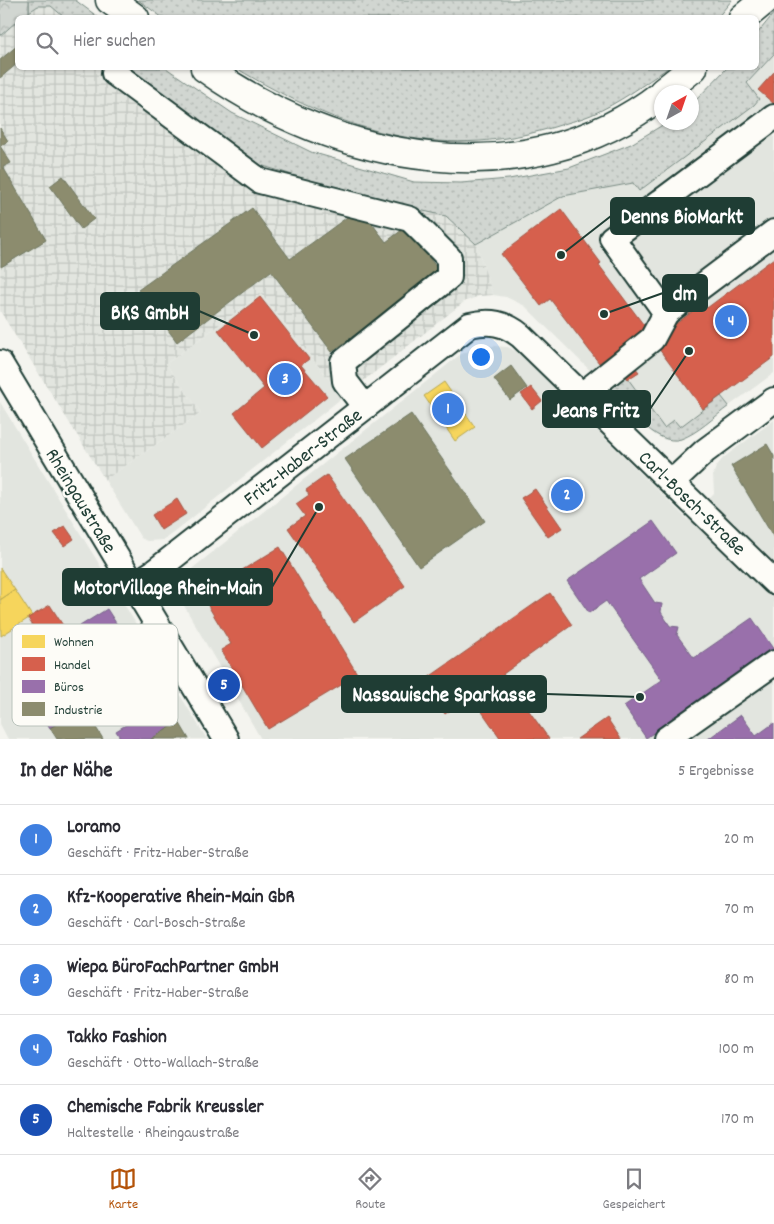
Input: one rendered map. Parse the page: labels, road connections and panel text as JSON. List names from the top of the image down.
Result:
{
  "streets": {
    "street": ["Fritz-Haber-Straße", "Rheingaustraße", "Carl-Bosch-Straße"]
  },
  "crossings": [
    ["Fritz-Haber-Straße", "Rheingaustraße"],
    ["Fritz-Haber-Straße", "Carl-Bosch-Straße"]
  ],
  "places": [
    "Denns BioMarkt",
    "dm",
    "BKS GmbH",
    "Jeans Fritz",
    "MotorVillage Rhein-Main",
    "Nassauische Sparkasse"
  ],
  "legend": [
    "Wohnen",
    "Handel",
    "Büros",
    "Industrie"
  ],
  "north": "top right",
  "page": {
    "search": "Hier suchen",
    "pins": [
      "4",
      "3",
      "1",
      "2",
      "5"
    ],
    "heading": ["In der Nähe", "5 Ergebnisse"],
    "list": [
      {
        "mark": "1",
        "name": "Loramo",
        "note": "Geschäft · Fritz-Haber-Straße",
        "value": "20 m"
      },
      {
        "mark": "2",
        "name": "Kfz-Kooperative Rhein-Main GbR",
        "note": "Geschäft · Carl-Bosch-Straße",
        "value": "70 m"
      },
      {
        "mark": "3",
        "name": "Wiepa BüroFachPartner GmbH",
        "note": "Geschäft · Fritz-Haber-Straße",
        "value": "80 m"
      },
      {
        "mark": "4",
        "name": "Takko Fashion",
        "note": "Geschäft · Otto-Wallach-Straße",
        "value": "100 m"
      },
      {
        "mark": "5",
        "name": "Chemische Fabrik Kreussler",
        "note": "Haltestelle · Rheingaustraße",
        "value": "170 m"
      }
    ],
    "nav": ["Karte", "Route", "Gespeichert"]
  }
}
